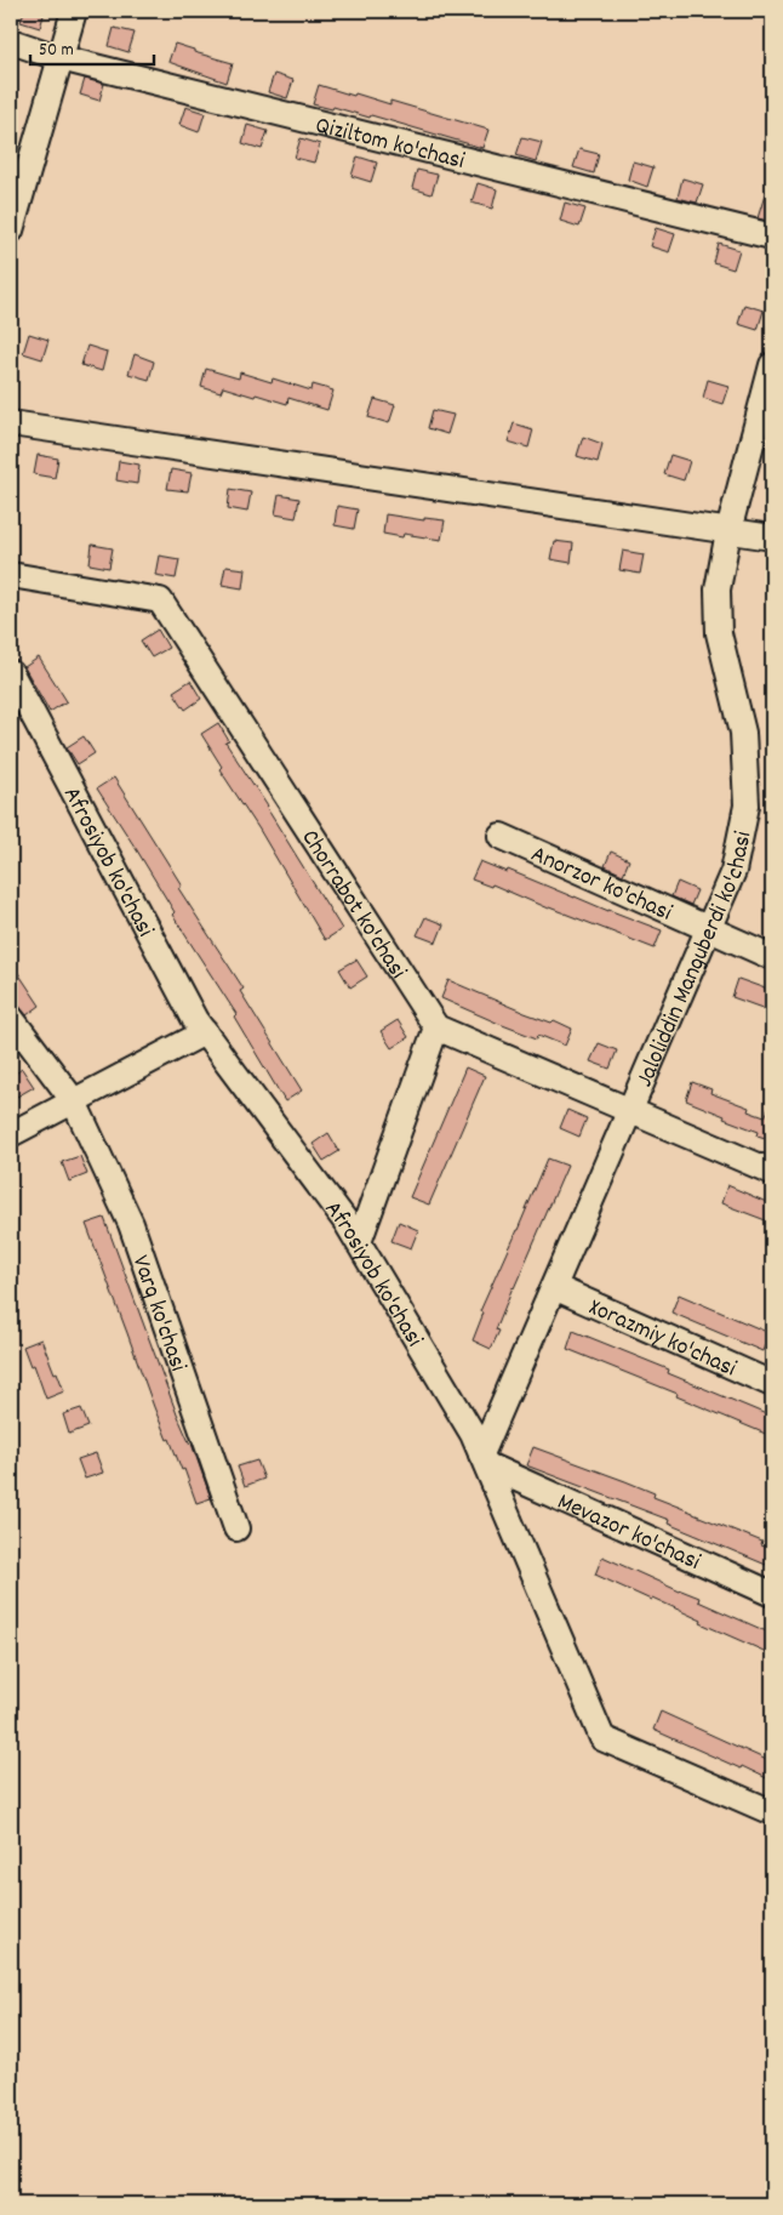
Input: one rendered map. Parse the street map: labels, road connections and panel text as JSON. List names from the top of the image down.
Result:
{
  "streets": {
    "street": [
      "Qiziltom ko'chasi",
      "Afrosiyob ko'chasi",
      "Anorzor ko'chasi",
      "Chorrabot ko'chasi",
      "Jaloliddin Manguberdi ko'chasi",
      "Varq ko'chasi",
      "Xorazmiy ko'chasi",
      "Mevazor ko'chasi"
    ]
  },
  "crossings": [
    ["Afrosiyob ko'chasi", "Jaloliddin Manguberdi ko'chasi"],
    ["Afrosiyob ko'chasi", "Mevazor ko'chasi"],
    ["Anorzor ko'chasi", "Jaloliddin Manguberdi ko'chasi"],
    ["Jaloliddin Manguberdi ko'chasi", "Xorazmiy ko'chasi"],
    ["Jaloliddin Manguberdi ko'chasi", "Mevazor ko'chasi"]
  ],
  "scale_bar": "50 m"
}
